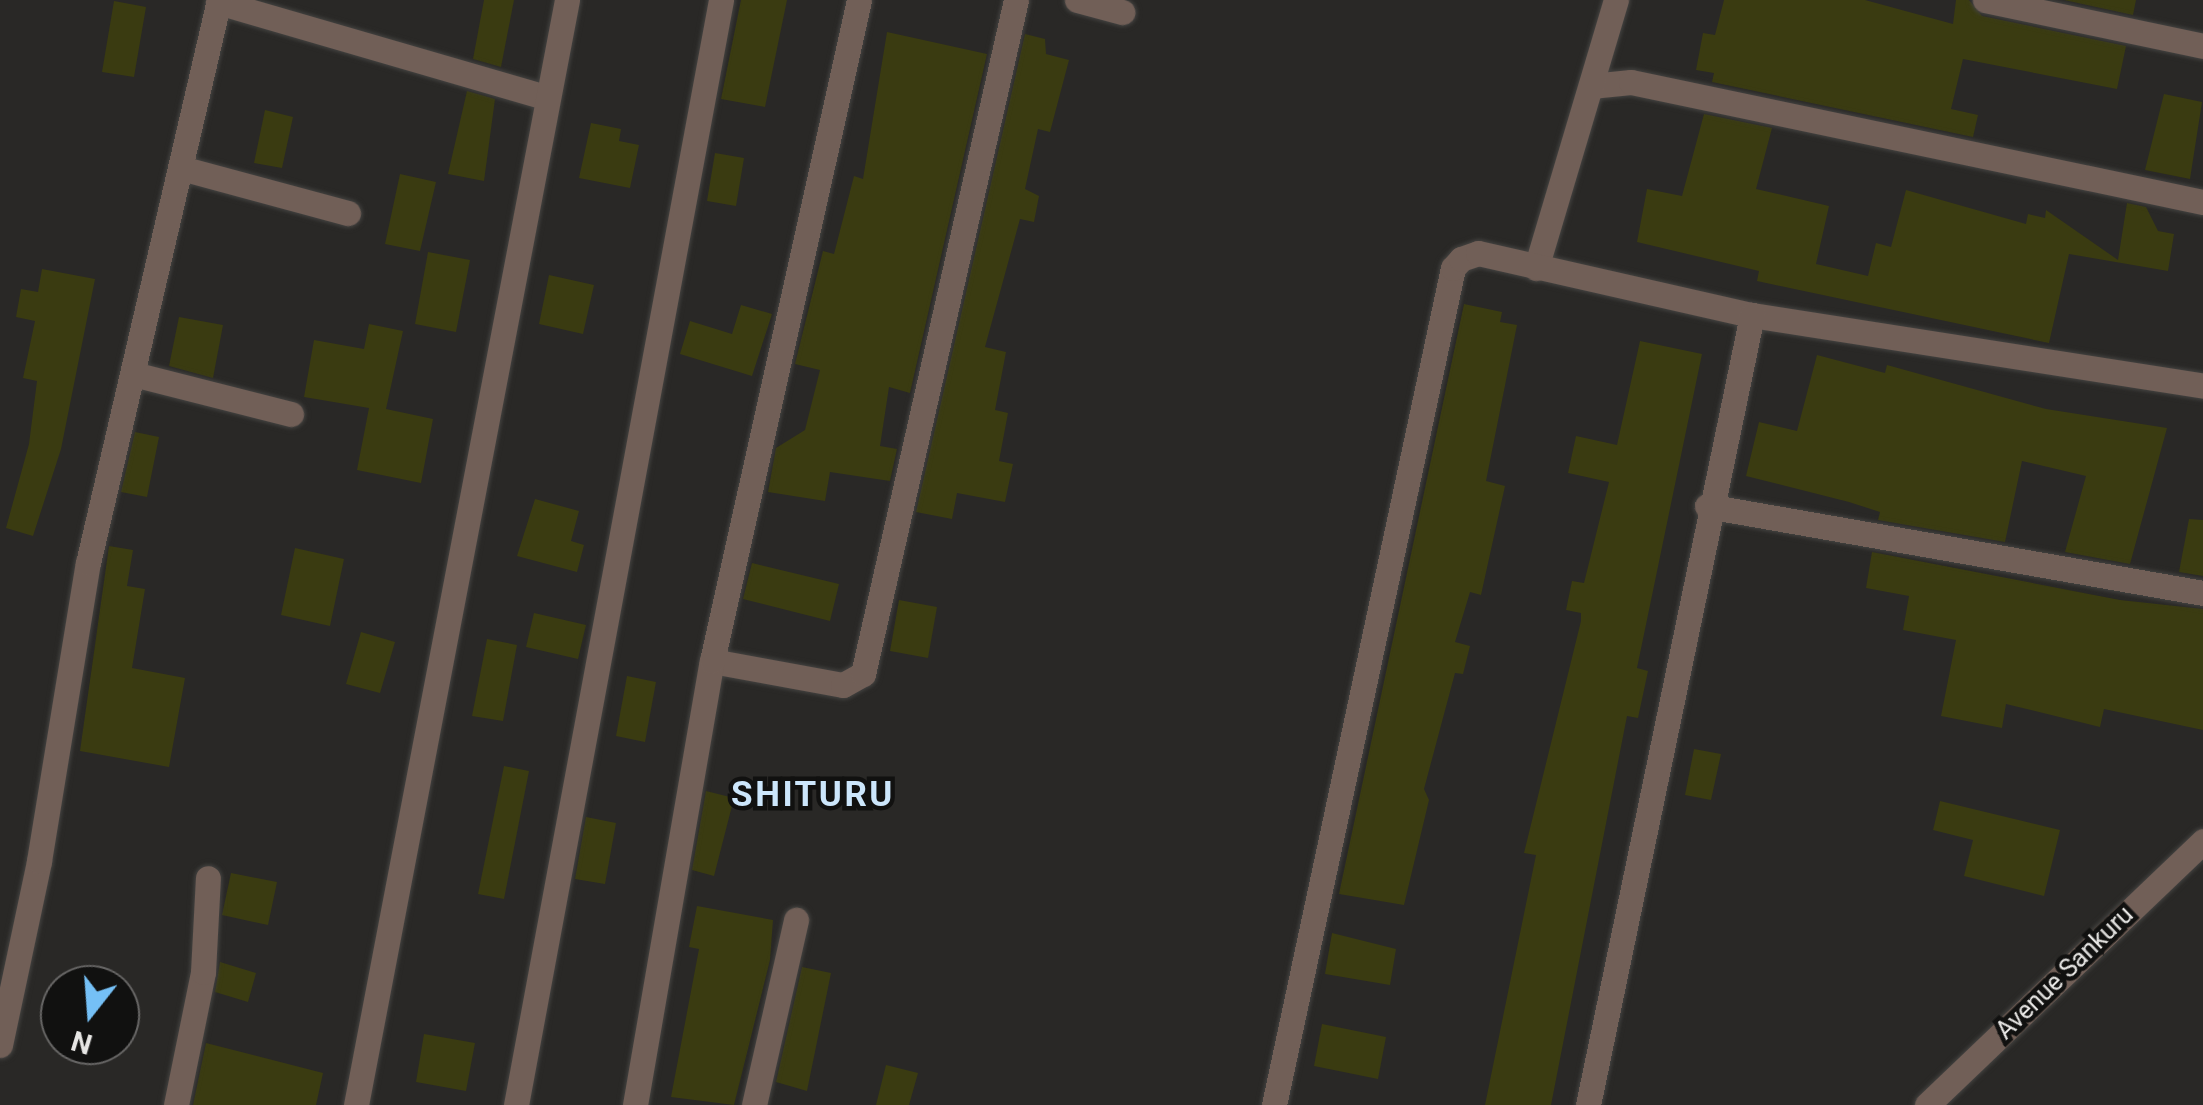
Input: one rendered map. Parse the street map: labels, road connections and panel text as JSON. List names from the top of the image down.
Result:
{
  "streets": {
    "street": ["Avenue Sankuru"]
  },
  "districts": ["SHITURU"],
  "north": "bottom"
}
